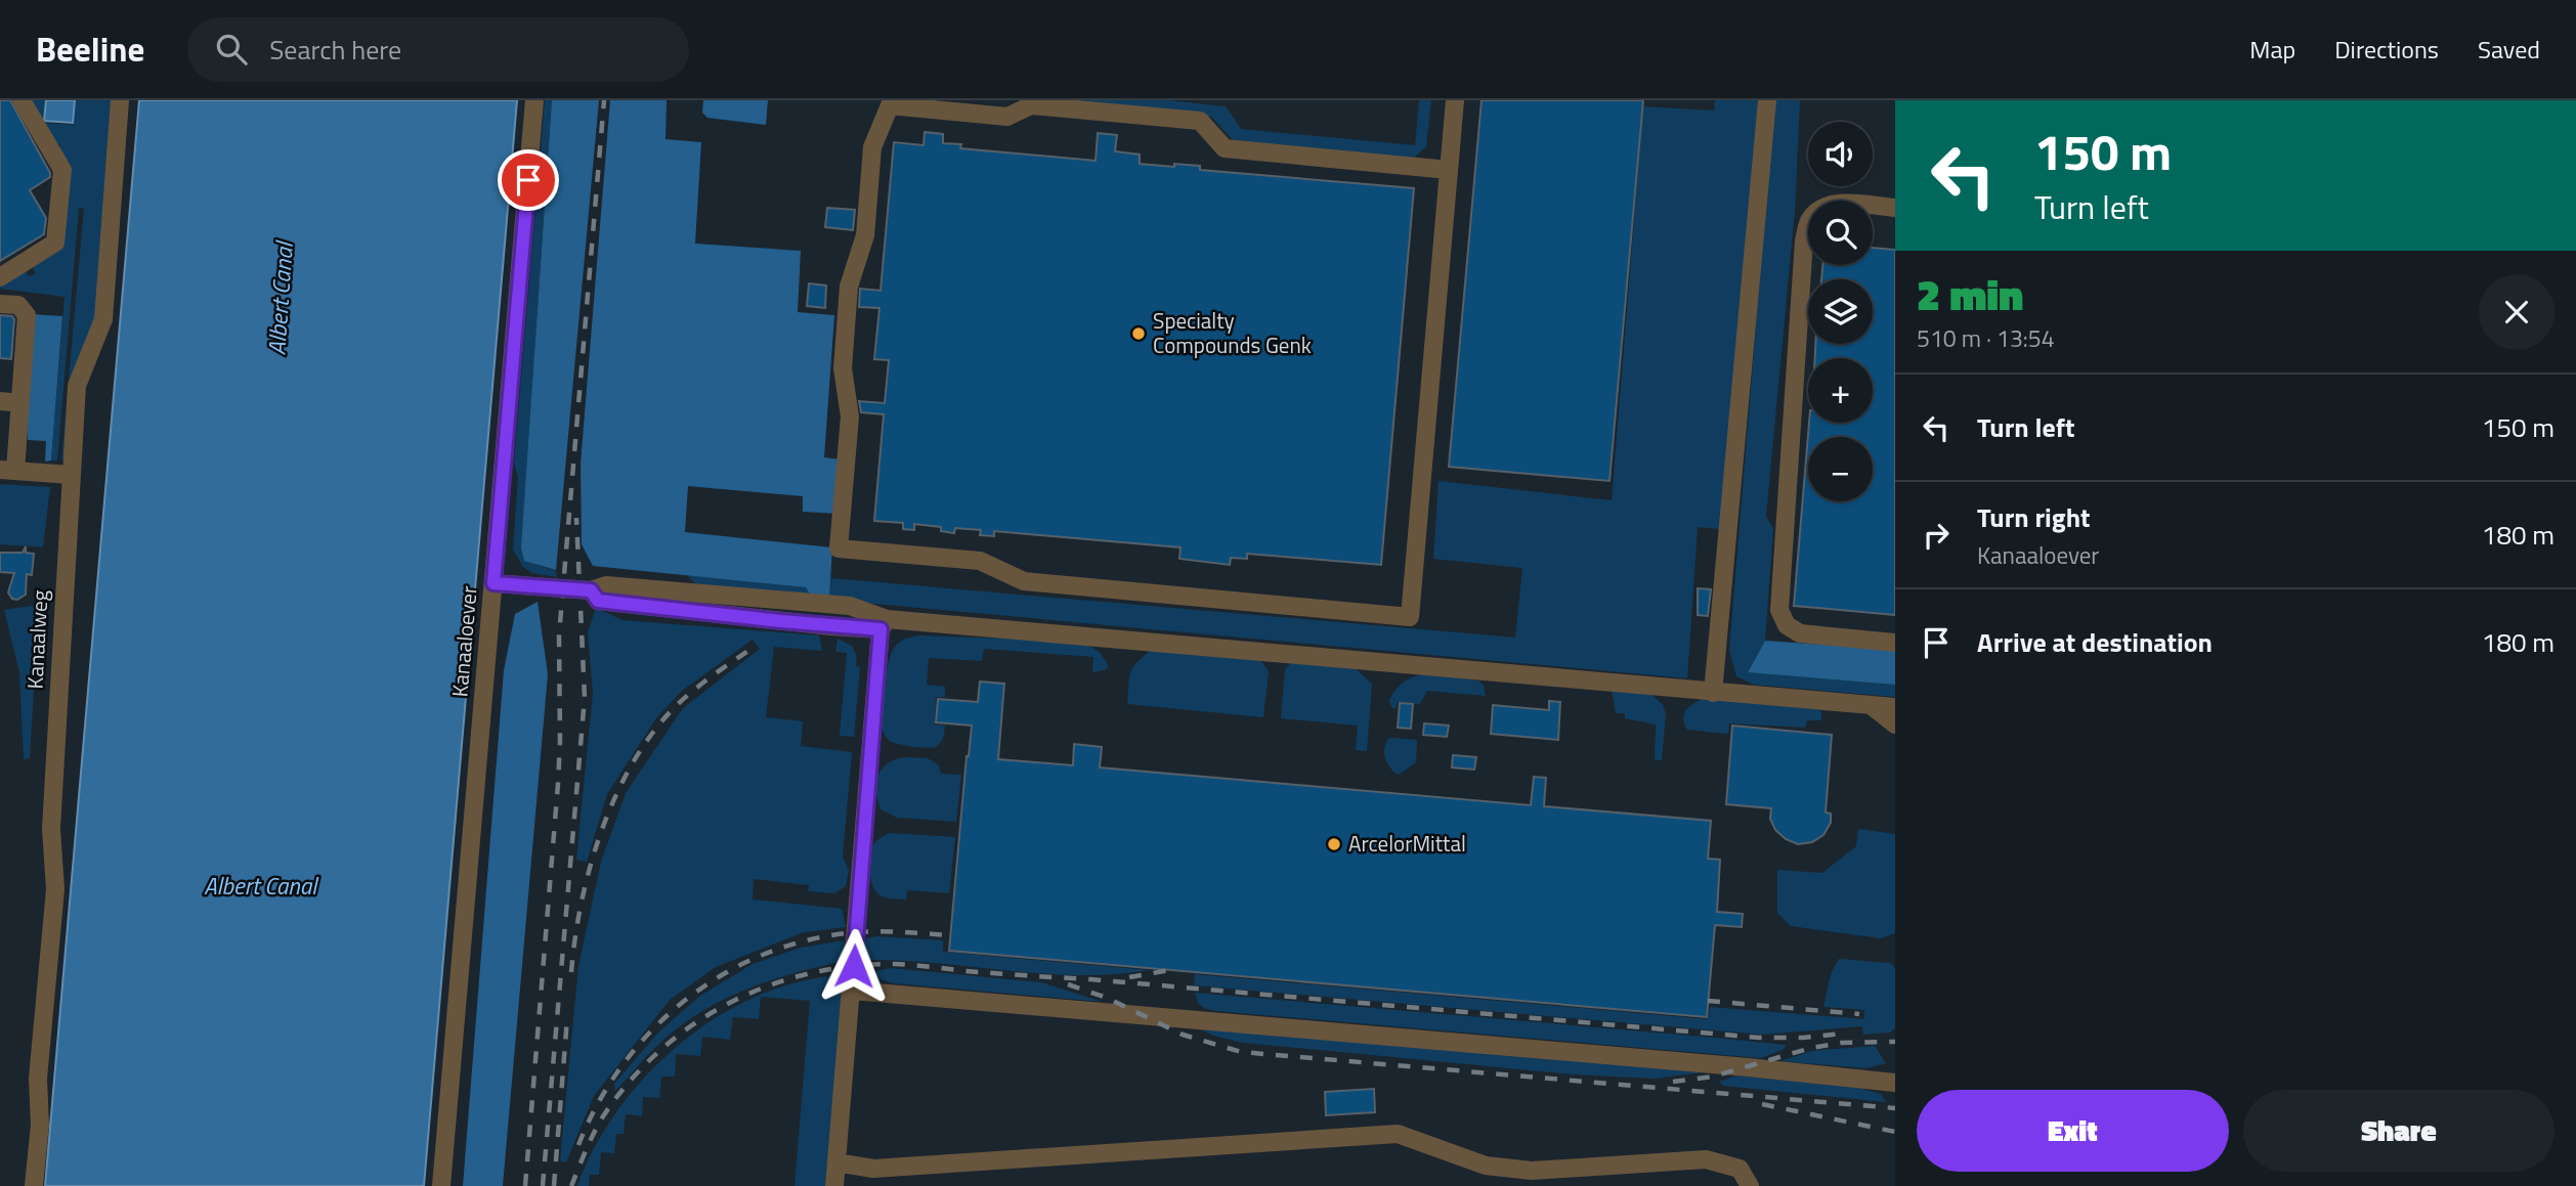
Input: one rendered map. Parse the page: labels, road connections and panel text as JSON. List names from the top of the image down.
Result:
{
  "streets": {
    "street": ["Kanaalweg", "Kanaaloever"]
  },
  "water": ["Albert Canal"],
  "places": ["Specialty Compounds Genk", "ArcelorMittal"],
  "page": {
    "header": "Beeline",
    "search": "Search here",
    "nav": ["Map", "Directions", "Saved"],
    "turn": ["150 m", "Turn left"],
    "map_buttons": ["+", "−"],
    "heading": ["2 min", "510 m · 13:54"],
    "list": [
      {
        "name": "Turn left",
        "value": "150 m"
      },
      {
        "name": "Turn right",
        "note": "Kanaaloever",
        "value": "180 m"
      },
      {
        "name": "Arrive at destination",
        "value": "180 m"
      }
    ],
    "buttons": ["Exit", "Share"]
  }
}
